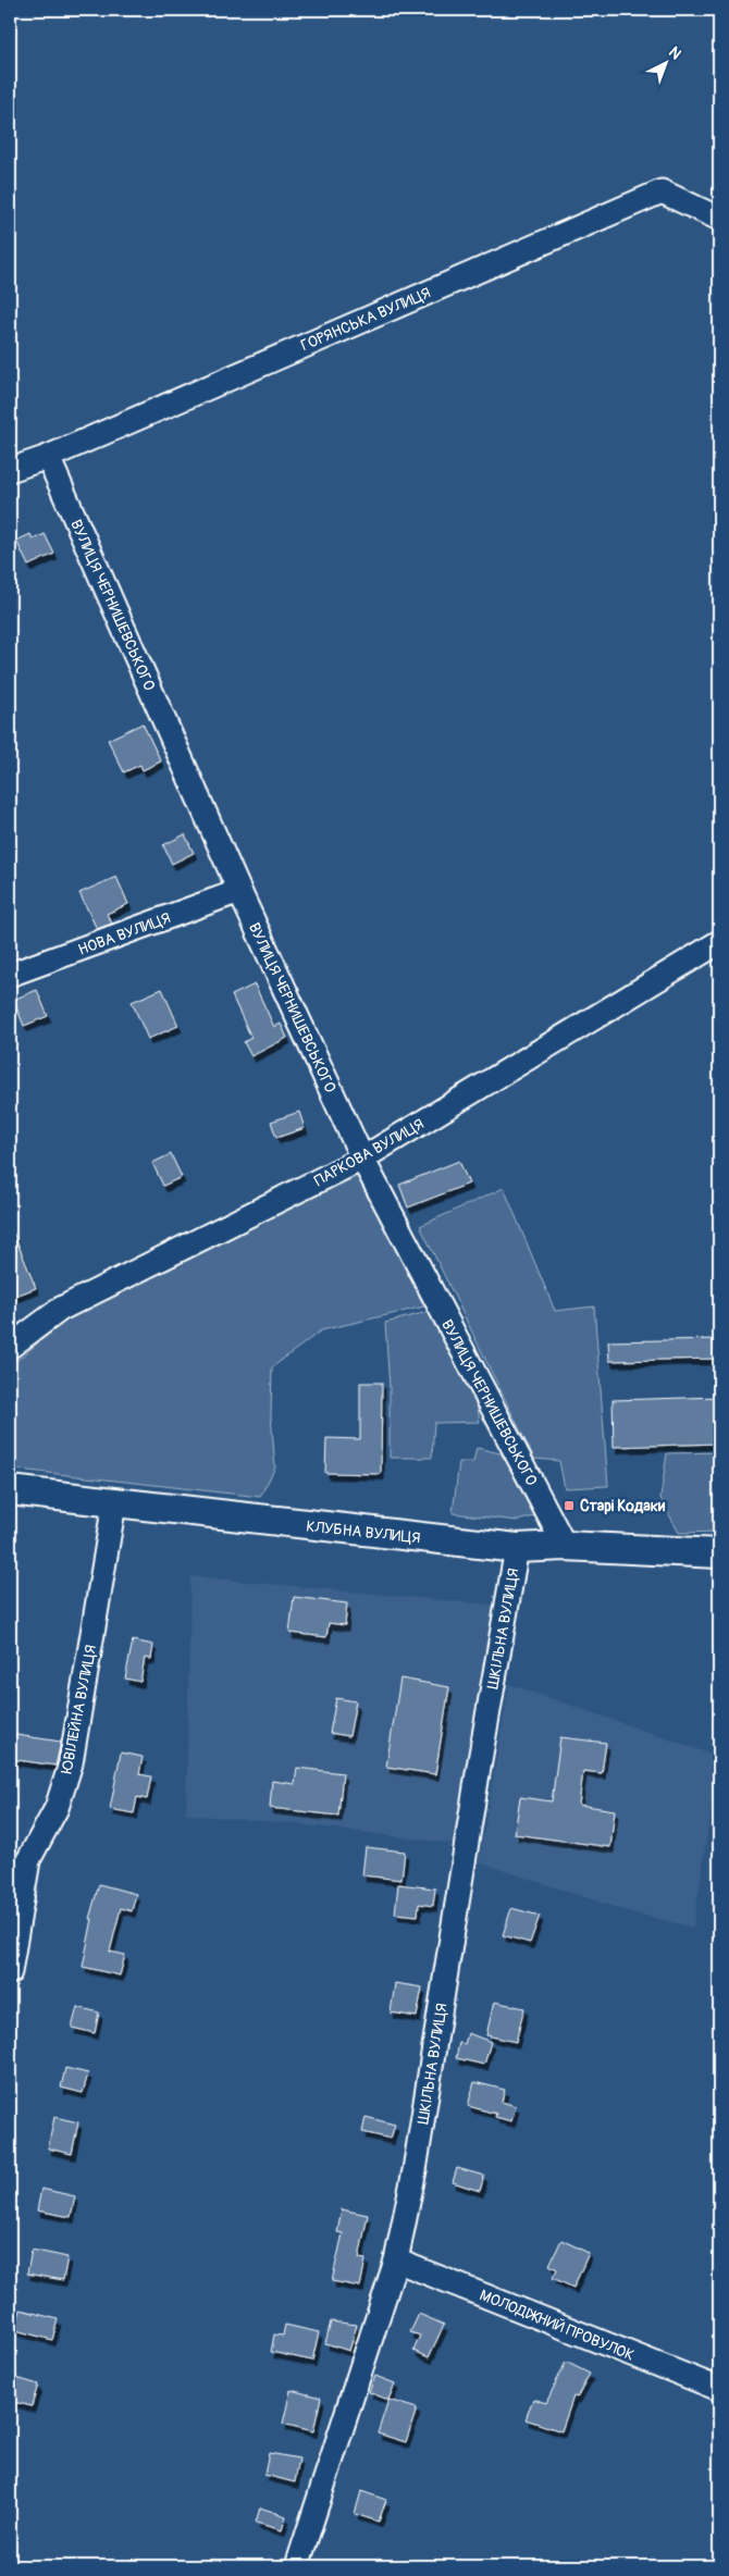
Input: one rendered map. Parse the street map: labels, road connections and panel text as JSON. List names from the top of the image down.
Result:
{
  "streets": {
    "street": [
      "ГОРЯНСЬКА ВУЛИЦЯ",
      "ВУЛИЦЯ ЧЕРНИШЕВСЬКОГО",
      "НОВА ВУЛИЦЯ",
      "ПАРКОВА ВУЛИЦЯ",
      "КЛУБНА ВУЛИЦЯ",
      "ШКІЛЬНА ВУЛИЦЯ",
      "ЮВІЛЕЙНА ВУЛИЦЯ",
      "МОЛОДІЖНИЙ ПРОВУЛОК"
    ]
  },
  "crossings": [
    ["ГОРЯНСЬКА ВУЛИЦЯ", "ВУЛИЦЯ ЧЕРНИШЕВСЬКОГО"],
    ["ВУЛИЦЯ ЧЕРНИШЕВСЬКОГО", "НОВА ВУЛИЦЯ"],
    ["ВУЛИЦЯ ЧЕРНИШЕВСЬКОГО", "ПАРКОВА ВУЛИЦЯ"],
    ["ВУЛИЦЯ ЧЕРНИШЕВСЬКОГО", "КЛУБНА ВУЛИЦЯ"],
    ["КЛУБНА ВУЛИЦЯ", "ШКІЛЬНА ВУЛИЦЯ"],
    ["КЛУБНА ВУЛИЦЯ", "ЮВІЛЕЙНА ВУЛИЦЯ"],
    ["ШКІЛЬНА ВУЛИЦЯ", "МОЛОДІЖНИЙ ПРОВУЛОК"]
  ],
  "places": {
    "transit": ["Старі Кодаки"]
  },
  "north": "top right"
}
